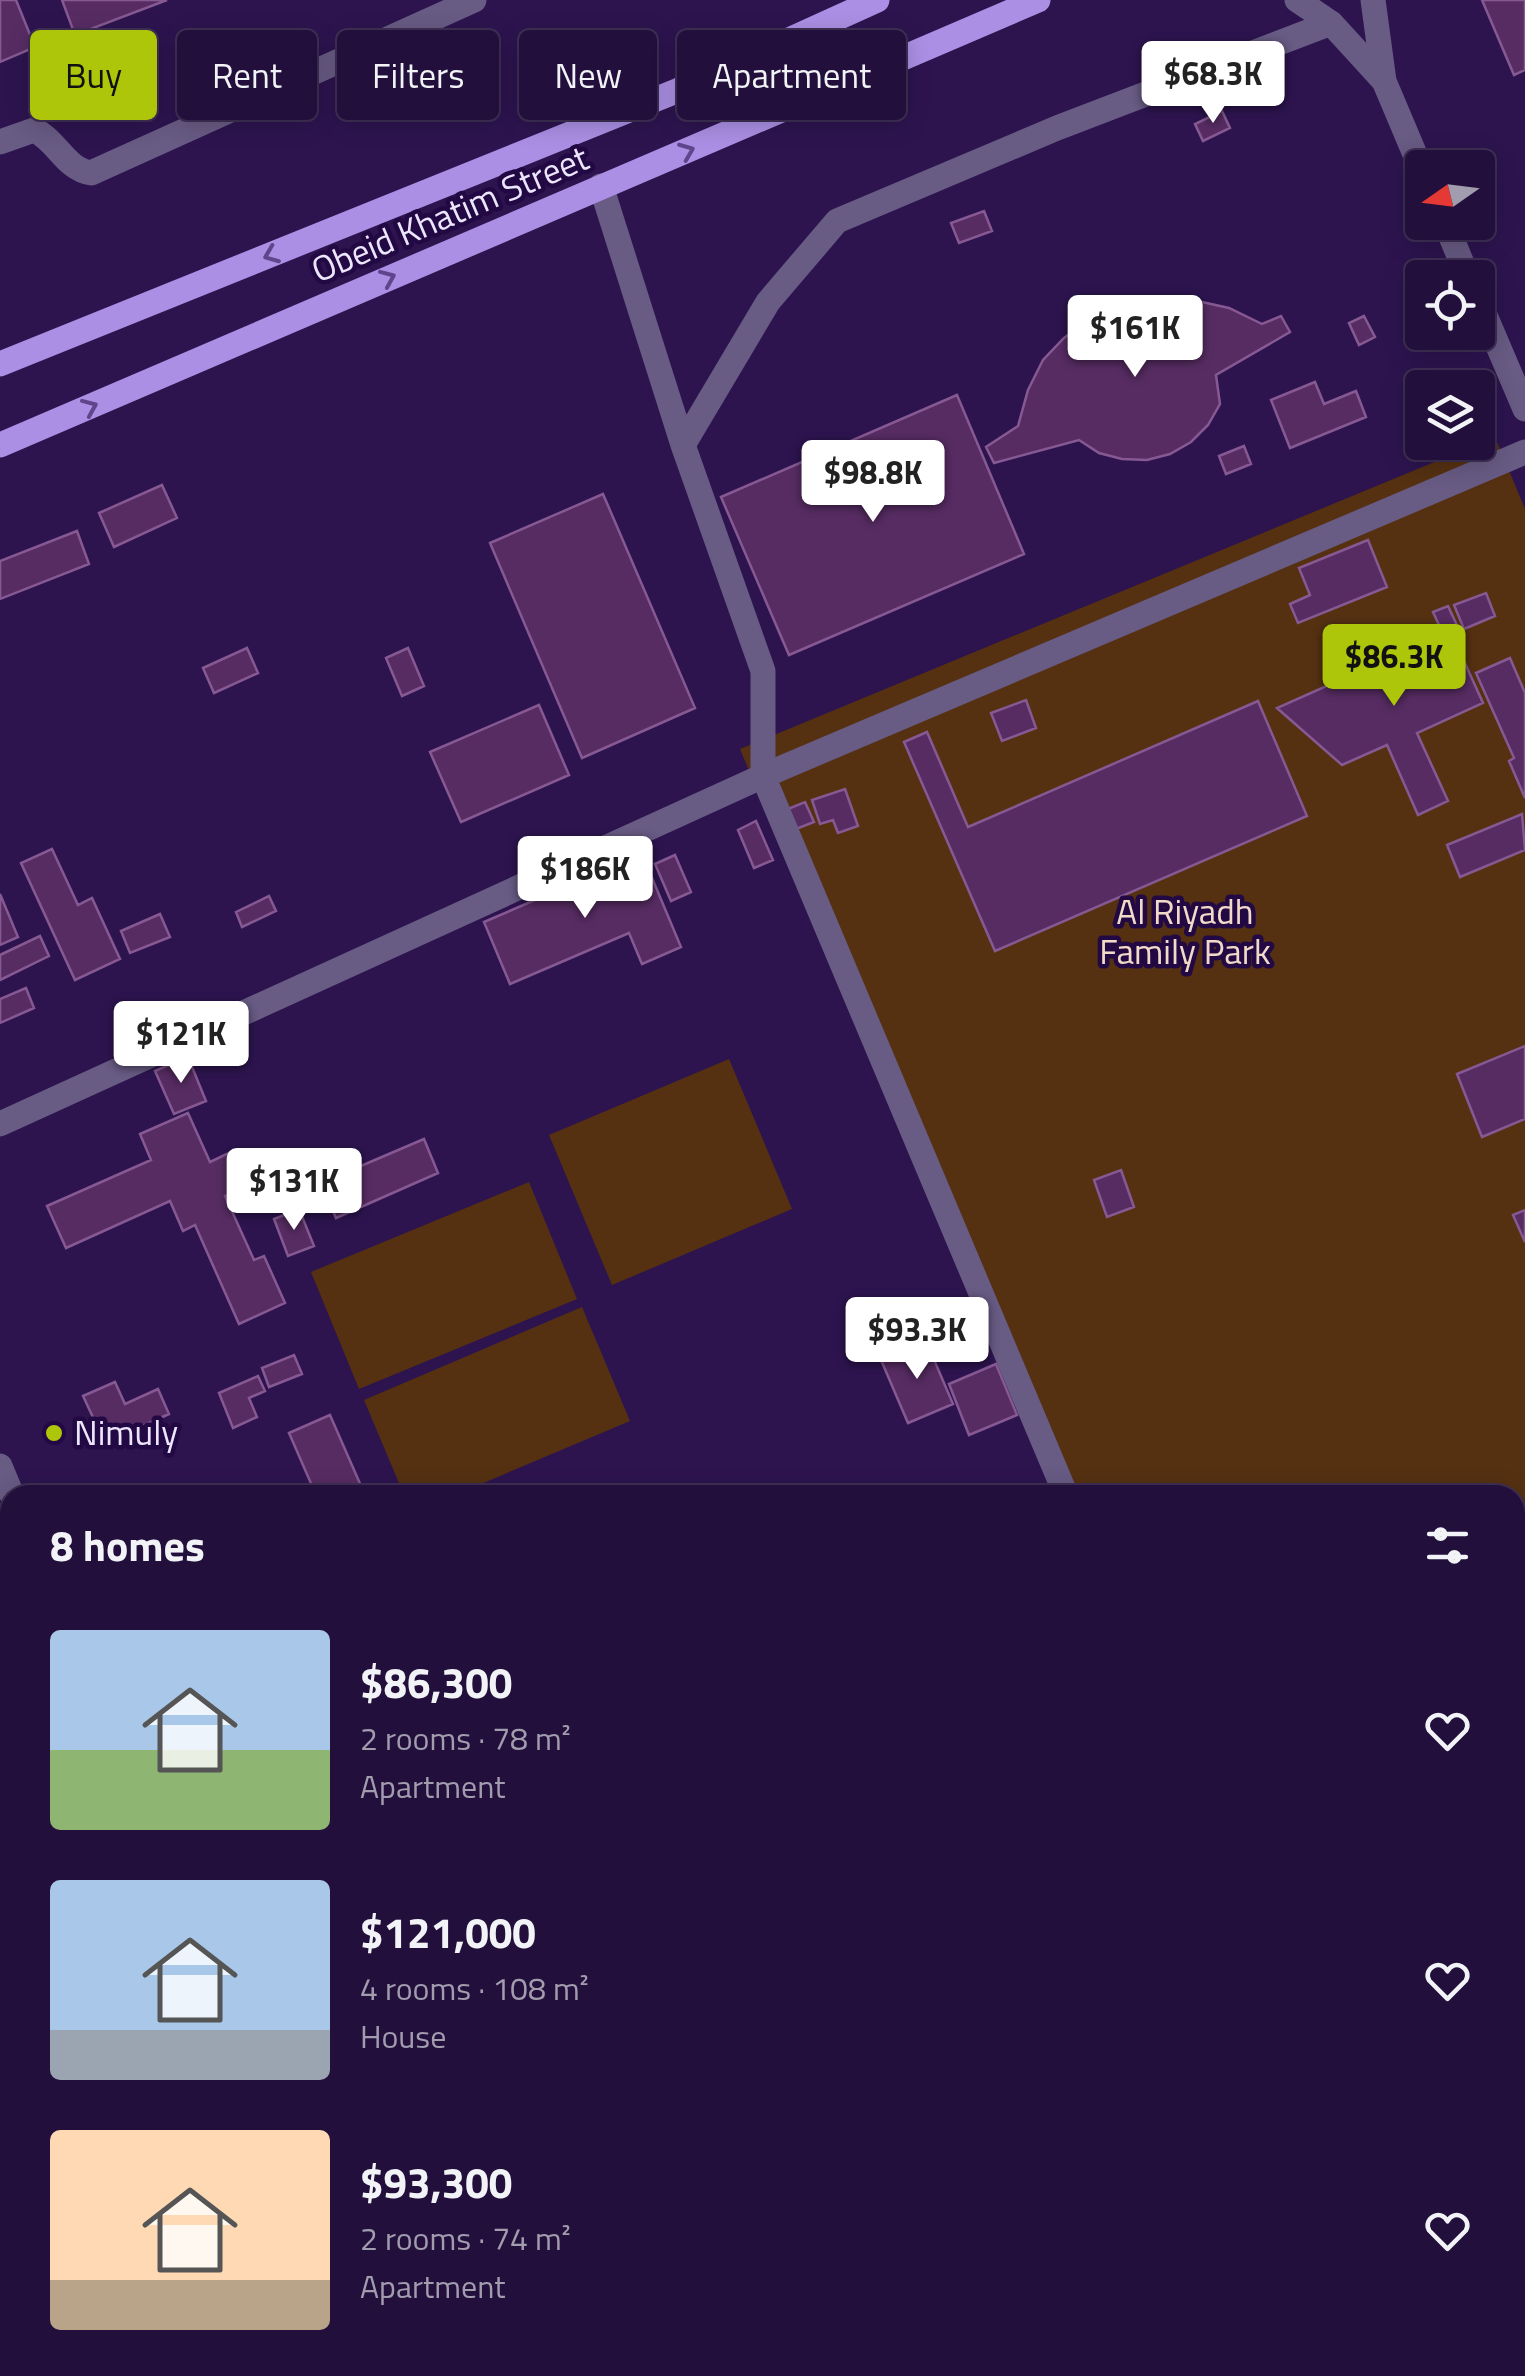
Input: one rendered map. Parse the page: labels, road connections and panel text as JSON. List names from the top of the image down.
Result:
{
  "streets": {
    "main road": ["Obeid Khatim Street"]
  },
  "parks": ["Al Riyadh Family Park"],
  "places": ["Nimuly"],
  "north": "left",
  "page": {
    "chip": [
      "Buy",
      "Rent",
      "Filters",
      "New",
      "Apartment"
    ],
    "price": [
      "$68.3K",
      "$161K",
      "$98.8K",
      "$86.3K",
      "$186K",
      "$121K",
      "$131K",
      "$93.3K"
    ],
    "heading": "8 homes",
    "list": [
      {
        "name": "$86,300",
        "note": "2 rooms · 78 m² · Apartment"
      },
      {
        "name": "$121,000",
        "note": "4 rooms · 108 m² · House"
      },
      {
        "name": "$93,300",
        "note": "2 rooms · 74 m² · Apartment"
      }
    ]
  }
}
